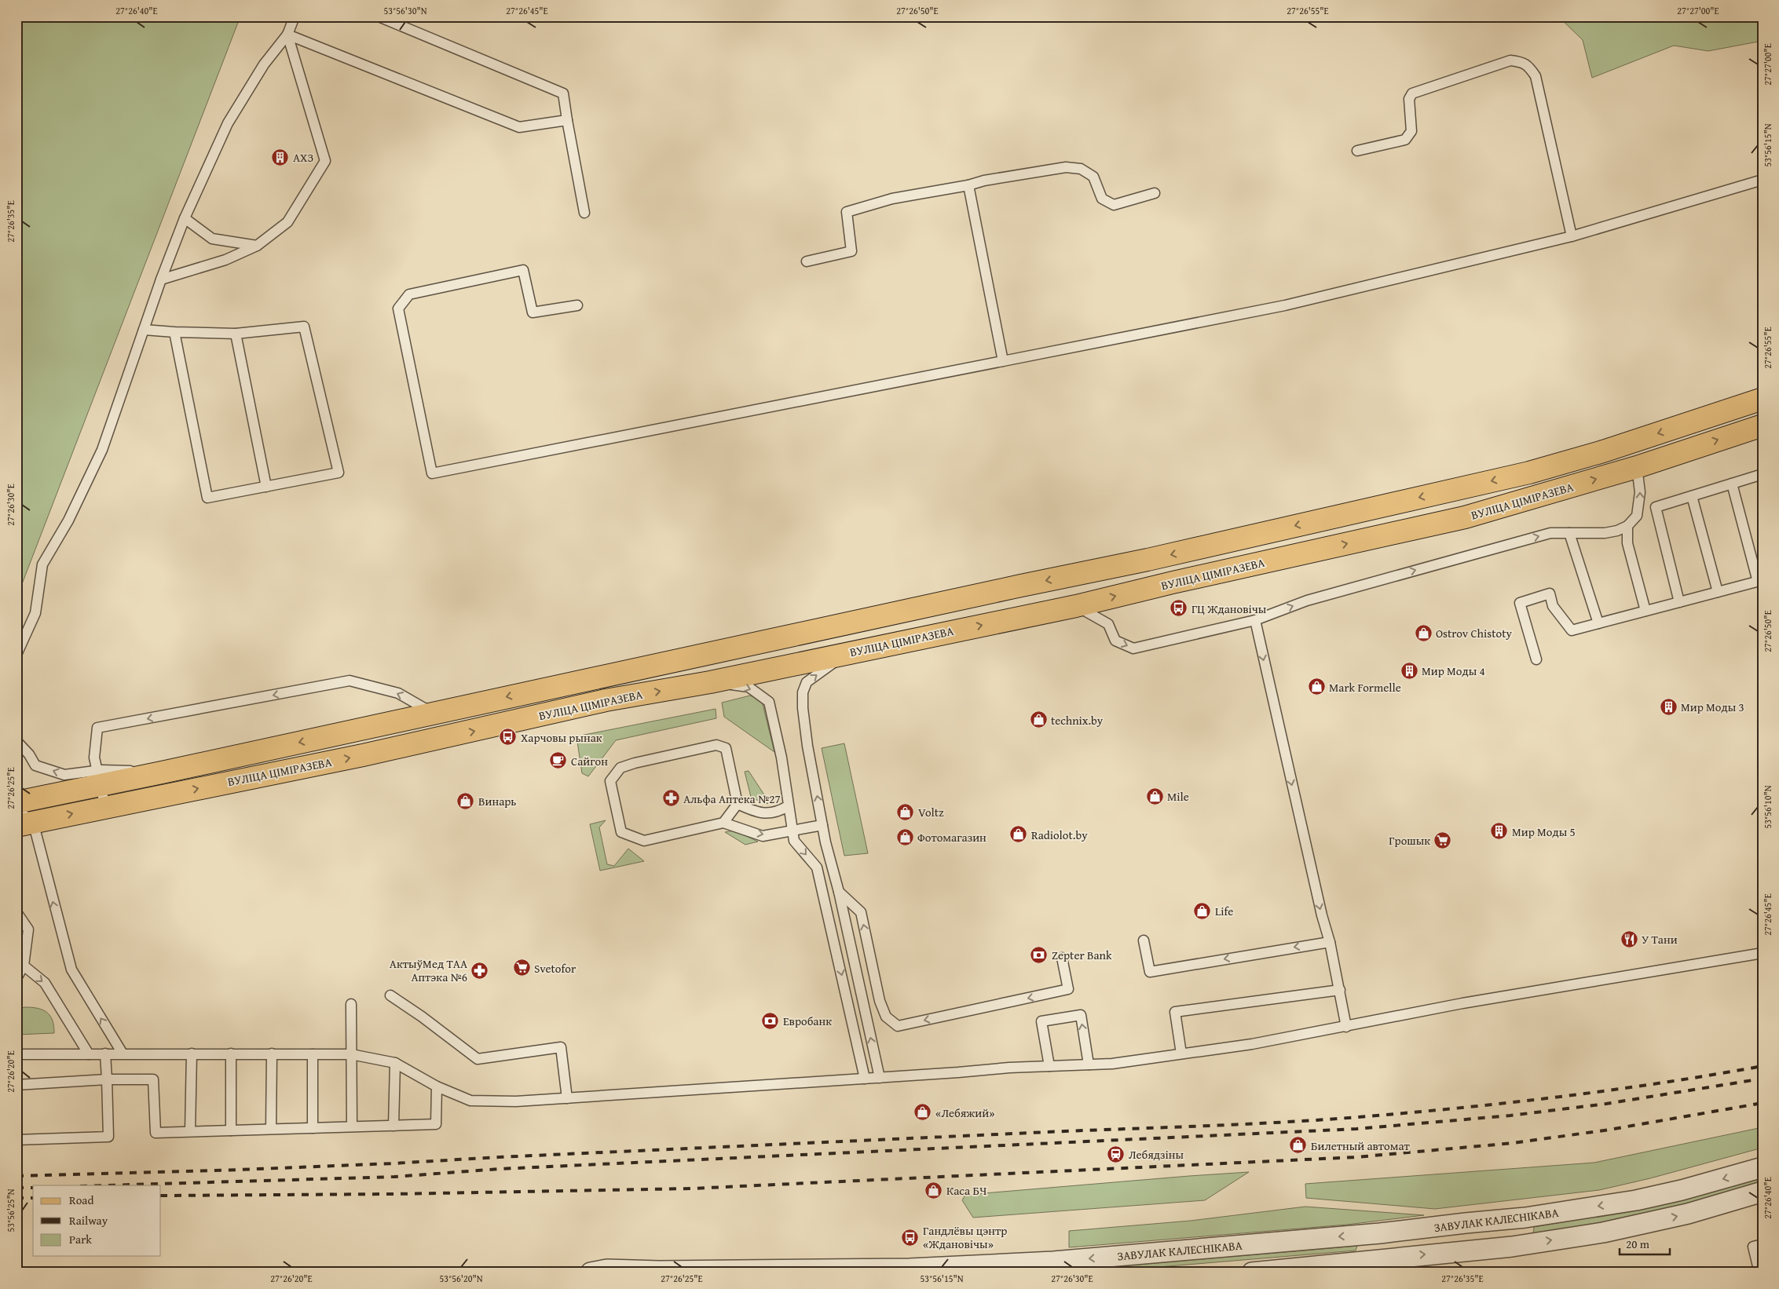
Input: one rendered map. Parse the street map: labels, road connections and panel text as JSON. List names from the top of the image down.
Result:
{
  "streets": {
    "main road": ["ВУЛІЦА ЦІМІРАЗЕВА"],
    "street": ["ЗАВУЛАК КАЛЕСНІКАВА"]
  },
  "places": {
    "building": [
      "АХЗ",
      "Мир Моды 4",
      "Мир Моды 3",
      "Мир Моды 5"
    ],
    "bus stop": ["ГЦ Ждановічы", "Харчовы рынак", "Гандлёвы цэнтр «Ждановічы»"],
    "shop": [
      "Ostrov Chistoty",
      "Mark Formelle",
      "technix.by",
      "Mile",
      "Винарь",
      "Voltz",
      "Radiolot.by",
      "Фотомагазин",
      "Life",
      "«Лебяжий»",
      "Билетный автомат",
      "Каса БЧ"
    ],
    "cafe": ["Сайгон"],
    "pharmacy": ["Альфа Аптека №27", "АктыўМед ТАА Аптэка №6"],
    "supermarket": ["Грошык", "Svetofor"],
    "restaurant": ["У Тани"],
    "bank": ["Zepter Bank", "Евробанк"],
    "station": ["Лебядзіны"]
  },
  "legend": ["Road", "Railway", "Park"],
  "scale_bar": "20 m",
  "coordinates": [
    "27°26'40\"E",
    "53°56'30\"N",
    "27°26'45\"E",
    "27°26'50\"E",
    "27°26'55\"E",
    "27°27'00\"E",
    "53°56'15\"N",
    "27°26'35\"E",
    "27°26'30\"E",
    "27°26'25\"E",
    "53°56'10\"N",
    "27°26'20\"E",
    "53°56'25\"N",
    "53°56'20\"N"
  ]
}
